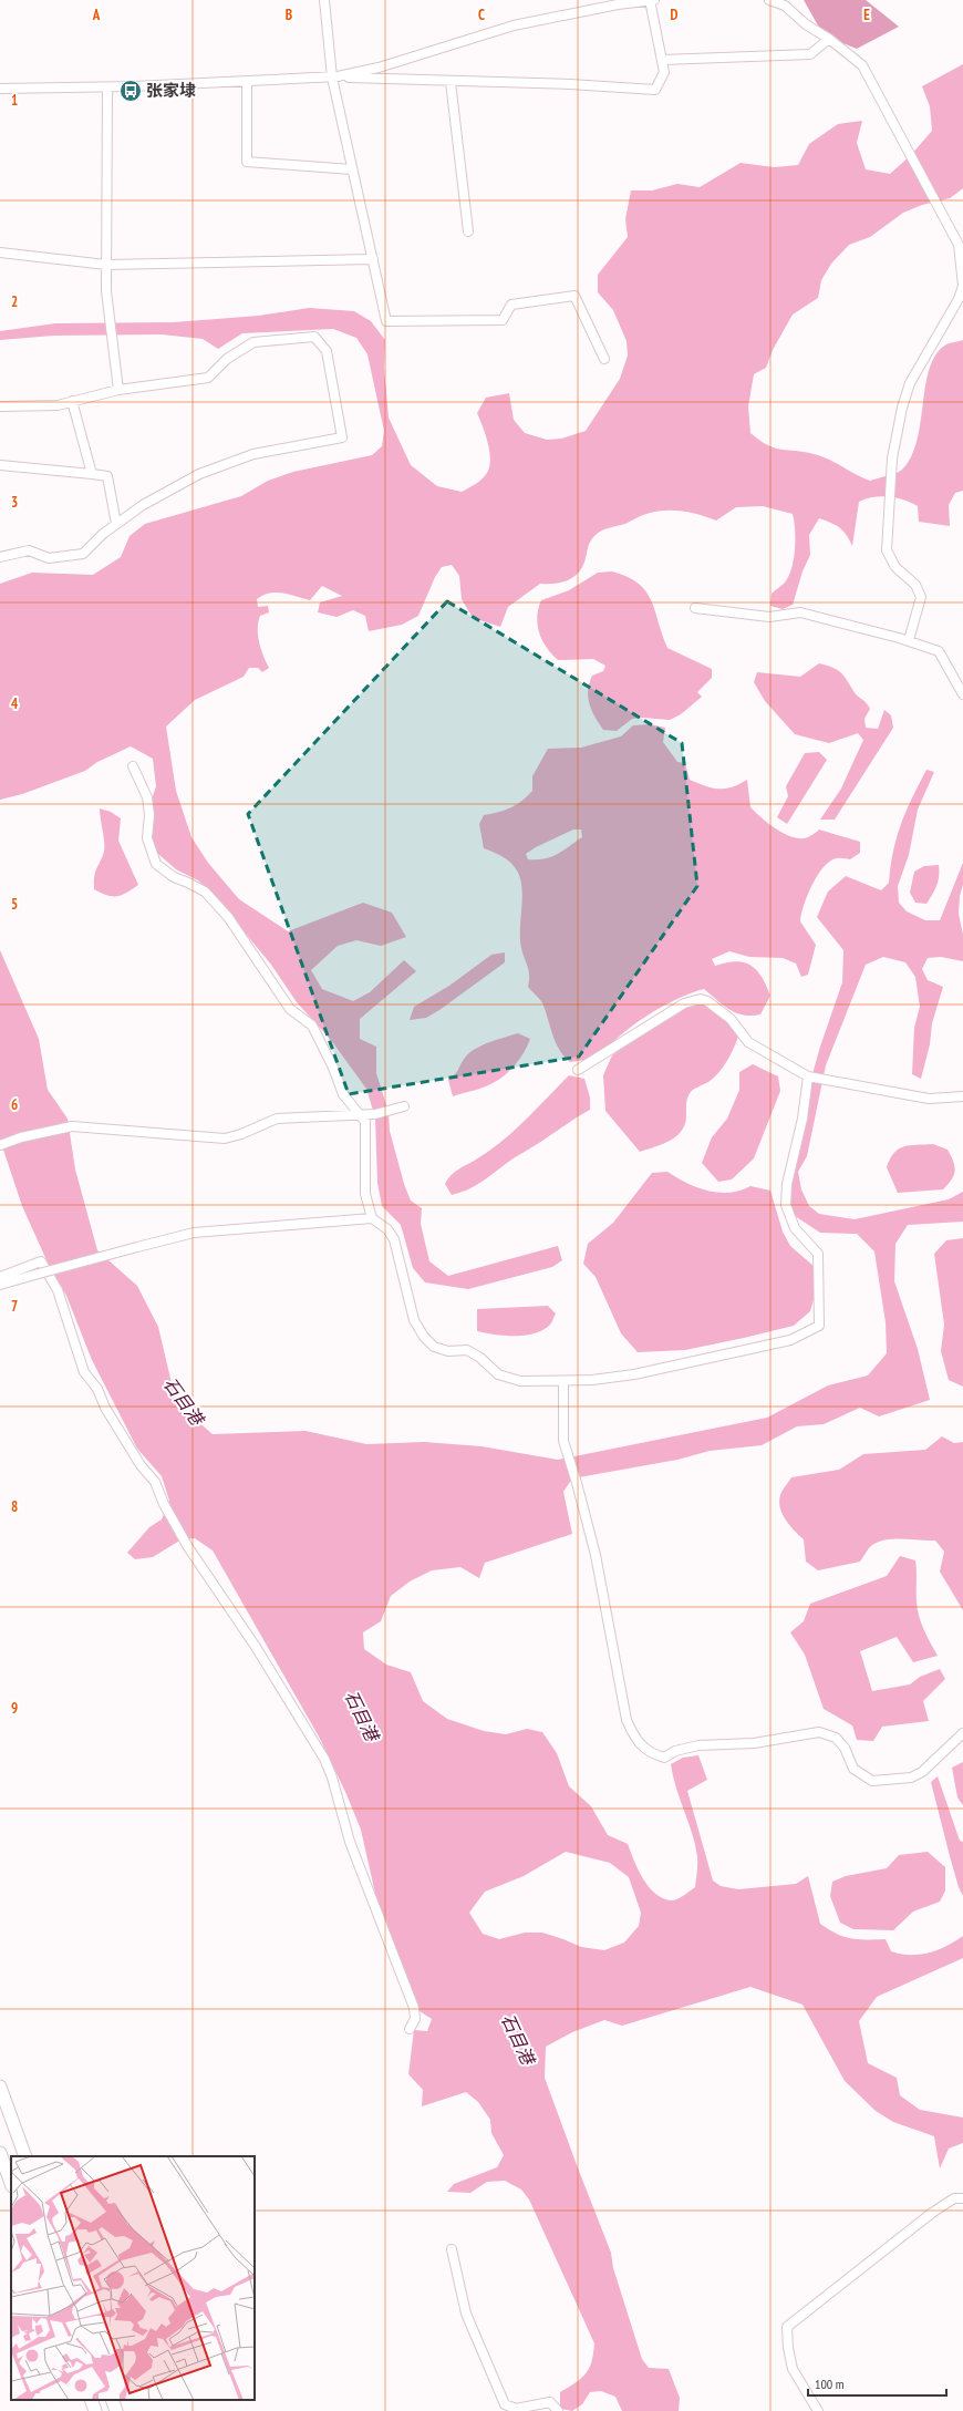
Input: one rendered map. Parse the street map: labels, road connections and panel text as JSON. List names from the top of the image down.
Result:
{
  "water": ["石目港"],
  "places": {
    "bus stop": ["张家埭"]
  },
  "scale_bar": "100 m",
  "grid": {
    "columns": [
      "A",
      "B",
      "C",
      "D",
      "E"
    ],
    "rows": [
      "1",
      "2",
      "3",
      "4",
      "5",
      "6",
      "7",
      "8",
      "9"
    ]
  }
}
